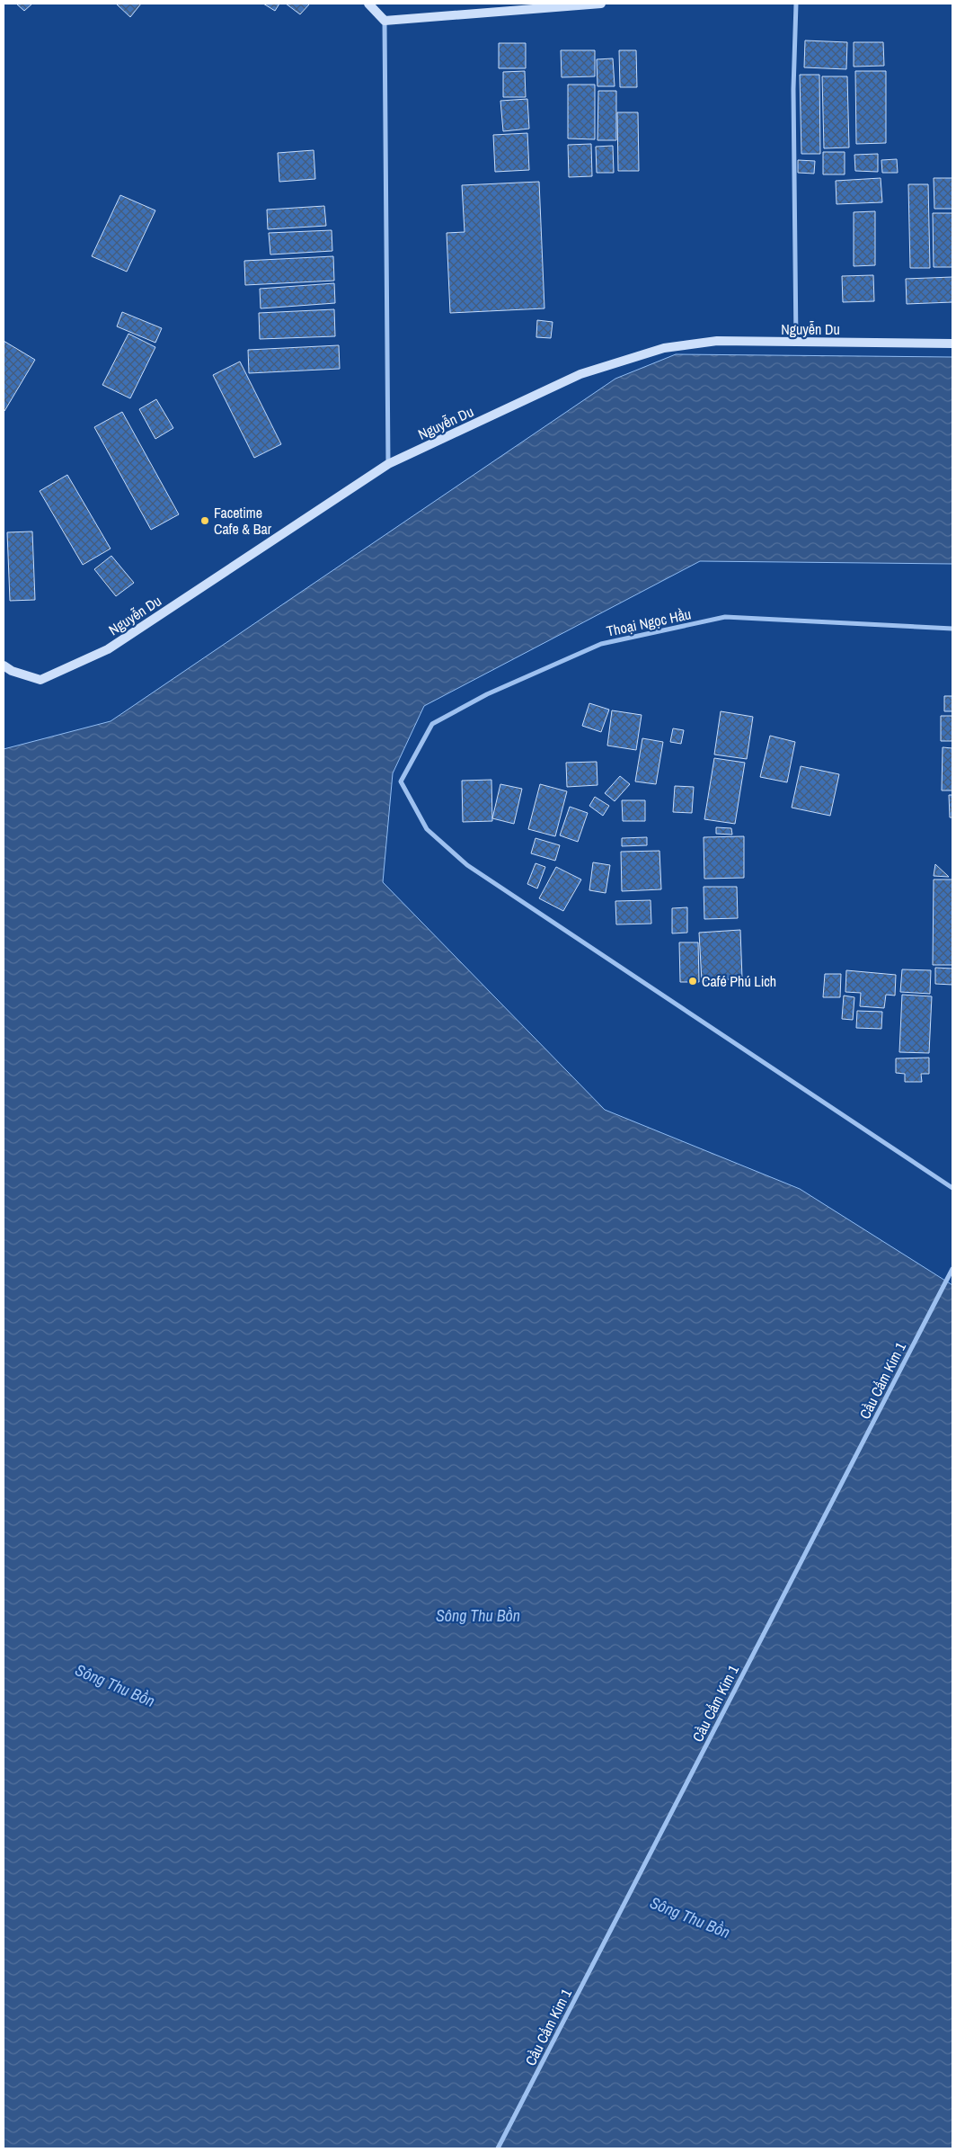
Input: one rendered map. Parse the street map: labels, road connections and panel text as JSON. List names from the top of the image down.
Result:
{
  "streets": {
    "street": ["Nguyễn Du", "Thoại Ngọc Hầu", "Cầu Cẩm Kim 1"]
  },
  "water": ["Sông Thu Bồn"],
  "places": ["Facetime Cafe & Bar", "Café Phú Lich"]
}
